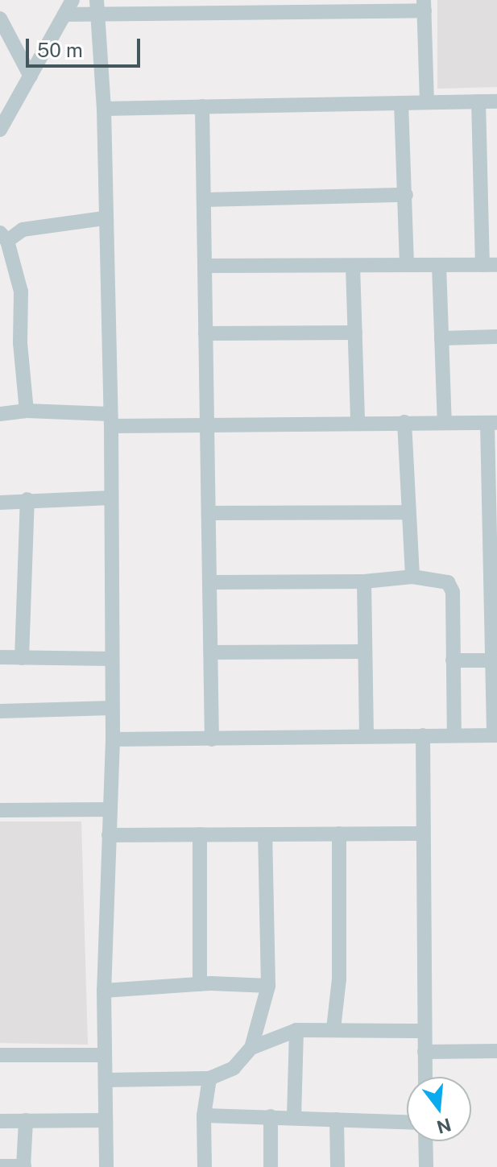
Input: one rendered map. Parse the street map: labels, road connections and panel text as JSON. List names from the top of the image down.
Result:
{
  "scale_bar": "50 m",
  "north": "bottom"
}
